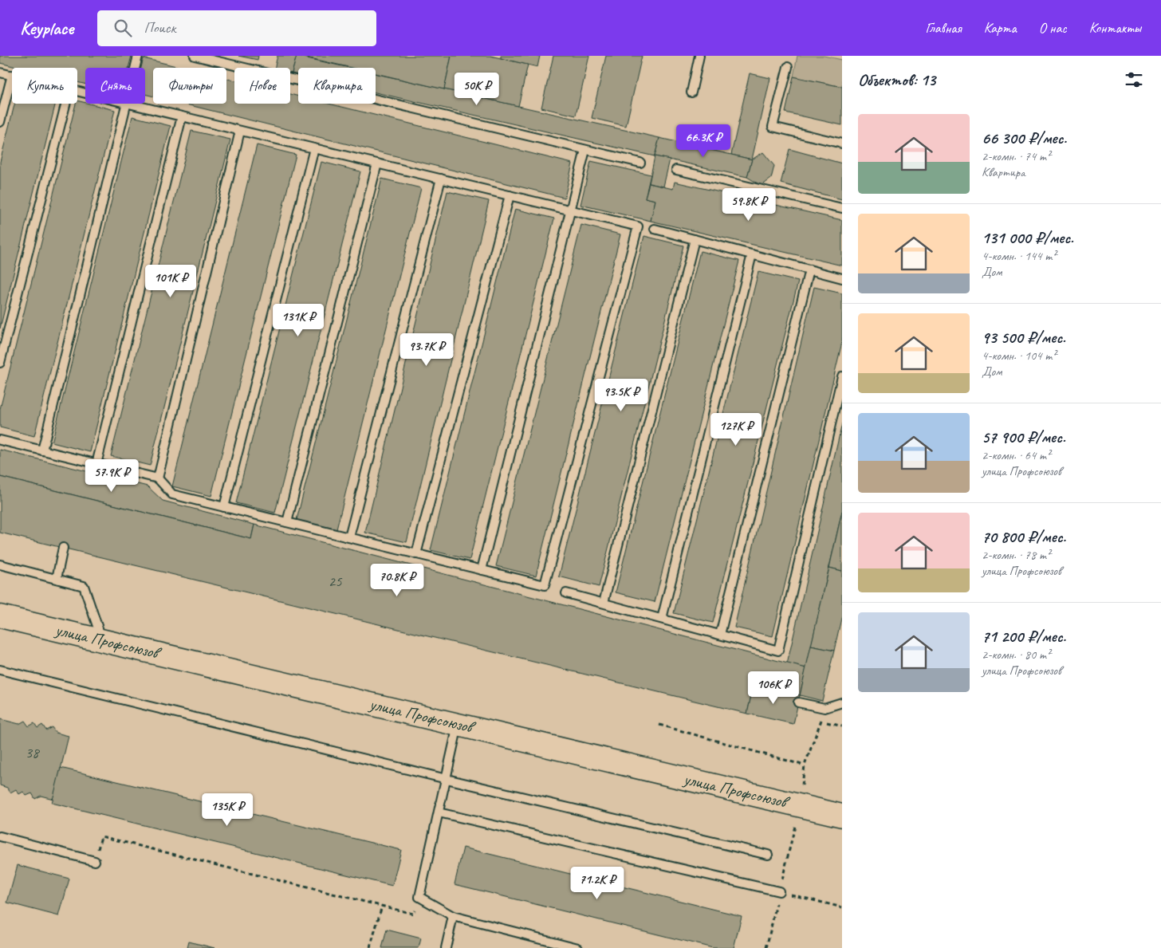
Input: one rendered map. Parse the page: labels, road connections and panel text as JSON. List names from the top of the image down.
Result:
{
  "streets": {
    "main road": ["улица Профсоюзов"]
  },
  "house_numbers": ["25", "38"],
  "page": {
    "header": "Keyplace",
    "search": "Поиск",
    "nav": [
      "Главная",
      "Карта",
      "О нас",
      "Контакты"
    ],
    "heading": "Объектов: 13",
    "chip": [
      "Купить",
      "Снять",
      "Фильтры",
      "Новое",
      "Квартира"
    ],
    "price": [
      "50K ₽",
      "66.3K ₽",
      "59.8K ₽",
      "101K ₽",
      "131K ₽",
      "93.7K ₽",
      "93.5K ₽",
      "127K ₽",
      "57.9K ₽",
      "70.8K ₽",
      "106K ₽",
      "135K ₽",
      "71.2K ₽"
    ],
    "list": [
      {
        "name": "66 300 ₽/мес.",
        "note": "2-комн. · 74 m² · Квартира"
      },
      {
        "name": "131 000 ₽/мес.",
        "note": "4-комн. · 144 m² · Дом"
      },
      {
        "name": "93 500 ₽/мес.",
        "note": "4-комн. · 104 m² · Дом"
      },
      {
        "name": "57 900 ₽/мес.",
        "note": "2-комн. · 64 m² · улица Профсоюзов"
      },
      {
        "name": "70 800 ₽/мес.",
        "note": "2-комн. · 78 m² · улица Профсоюзов"
      },
      {
        "name": "71 200 ₽/мес.",
        "note": "2-комн. · 80 m² · улица Профсоюзов"
      }
    ]
  }
}
